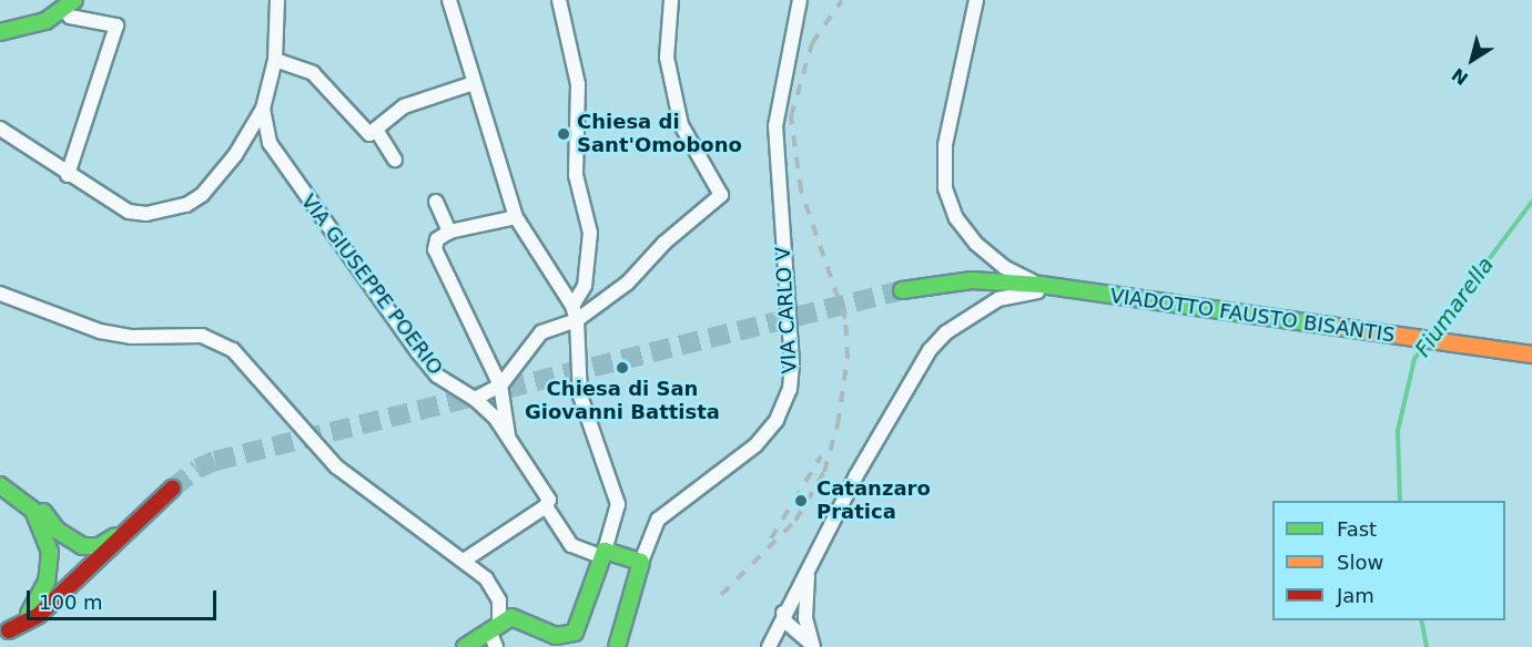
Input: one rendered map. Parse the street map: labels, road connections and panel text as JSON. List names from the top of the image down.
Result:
{
  "streets": {
    "main road": ["VIADOTTO FAUSTO BISANTIS"],
    "street": ["VIA GIUSEPPE POERIO", "VIA CARLO V"]
  },
  "water": ["Fiumarella"],
  "places": ["Chiesa di Sant'Omobono", "Chiesa di San Giovanni Battista", "Catanzaro Pratica"],
  "legend": ["Fast", "Slow", "Jam"],
  "scale_bar": "100 m",
  "north": "bottom left"
}
